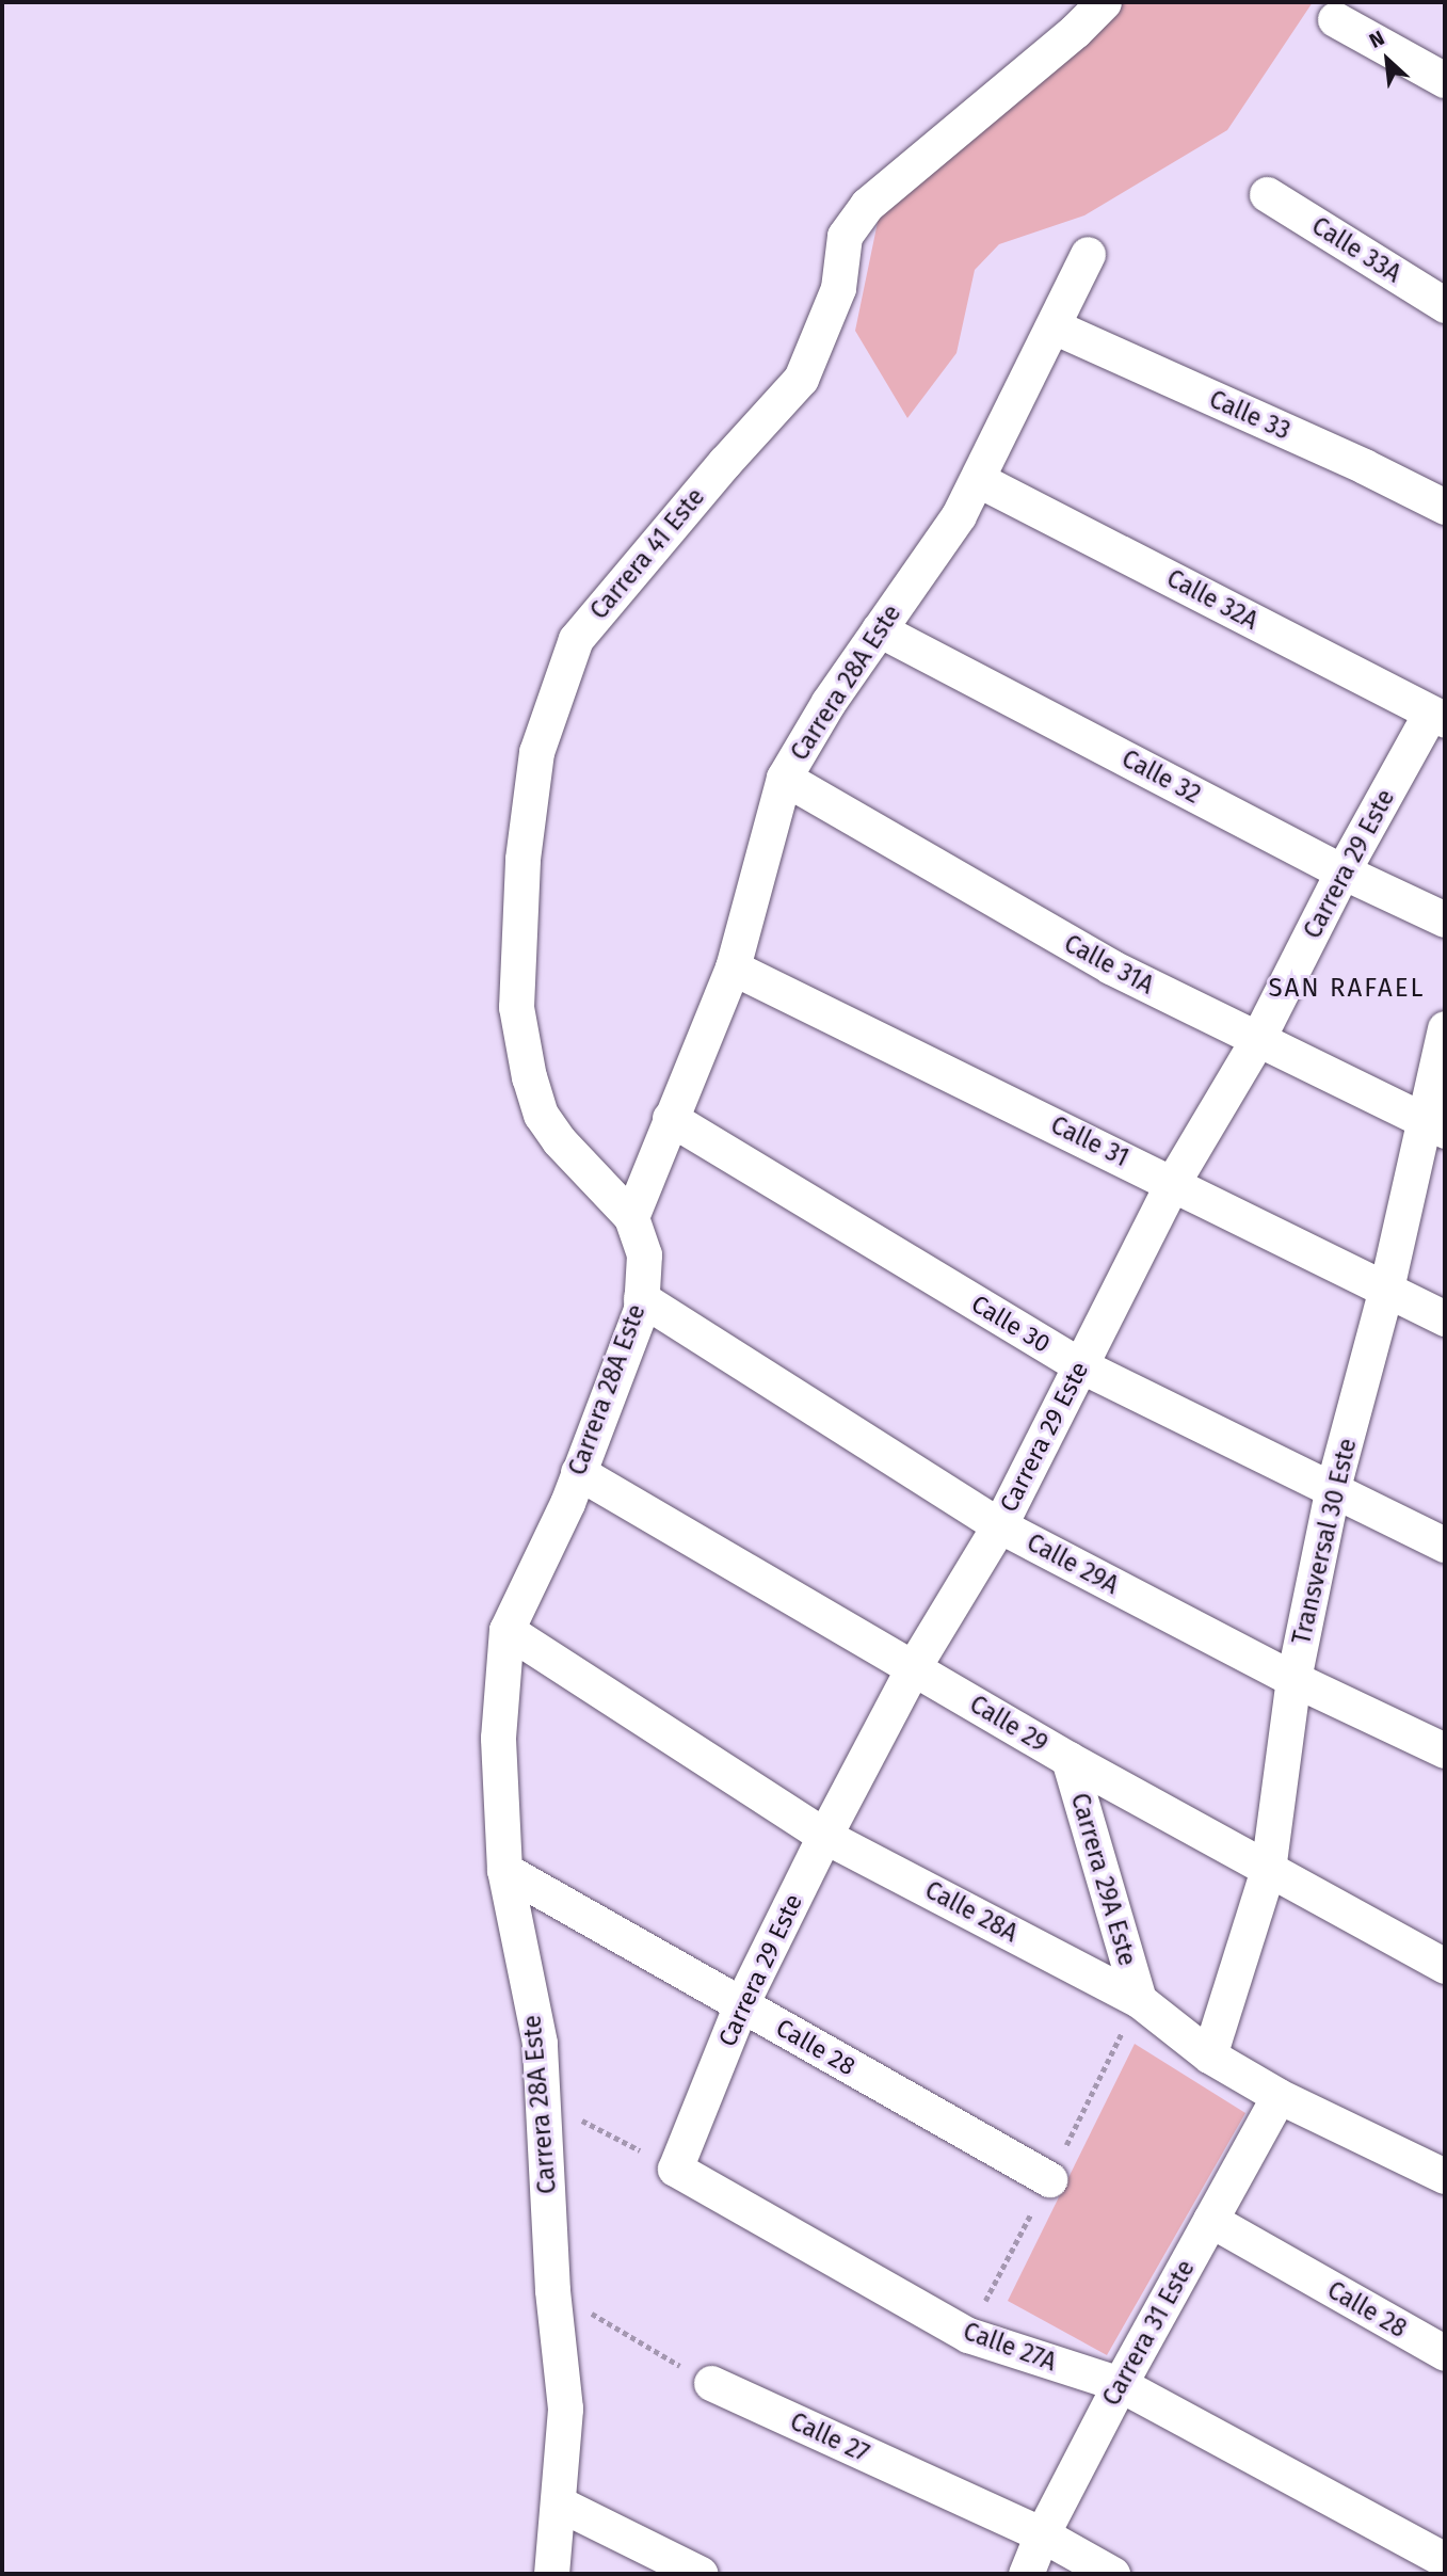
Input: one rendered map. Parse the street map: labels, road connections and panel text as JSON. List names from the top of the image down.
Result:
{
  "streets": {
    "street": [
      "Calle 33A",
      "Calle 33",
      "Carrera 41 Este",
      "Calle 32A",
      "Carrera 28A Este",
      "Calle 32",
      "Carrera 29 Este",
      "Calle 31A",
      "Calle 31",
      "Calle 30",
      "Transversal 30 Este",
      "Calle 29A",
      "Calle 29",
      "Carrera 29A Este",
      "Calle 28A",
      "Calle 28",
      "Carrera 31 Este",
      "Calle 27A",
      "Calle 27"
    ]
  },
  "crossings": [
    ["Calle 33", "Carrera 28A Este"],
    ["Carrera 41 Este", "Carrera 28A Este"],
    ["Calle 32A", "Carrera 28A Este"],
    ["Calle 32A", "Carrera 29 Este"],
    ["Carrera 28A Este", "Calle 32"],
    ["Carrera 28A Este", "Calle 31A"],
    ["Carrera 28A Este", "Calle 31"],
    ["Carrera 28A Este", "Calle 30"],
    ["Carrera 28A Este", "Calle 29A"],
    ["Carrera 28A Este", "Calle 29"],
    ["Carrera 28A Este", "Calle 28A"],
    ["Carrera 28A Este", "Calle 28"],
    ["Calle 32", "Carrera 29 Este"],
    ["Carrera 29 Este", "Calle 31A"],
    ["Carrera 29 Este", "Calle 31"],
    ["Carrera 29 Este", "Calle 30"],
    ["Carrera 29 Este", "Calle 29A"],
    ["Carrera 29 Este", "Calle 29"],
    ["Carrera 29 Este", "Calle 28A"],
    ["Carrera 29 Este", "Calle 28"],
    ["Carrera 29 Este", "Calle 27A"],
    ["Calle 31A", "Transversal 30 Este"],
    ["Calle 31", "Transversal 30 Este"],
    ["Calle 30", "Transversal 30 Este"],
    ["Transversal 30 Este", "Calle 29A"],
    ["Transversal 30 Este", "Calle 29"],
    ["Transversal 30 Este", "Calle 28A"],
    ["Calle 29", "Carrera 29A Este"],
    ["Carrera 29A Este", "Calle 28A"],
    ["Calle 28A", "Carrera 31 Este"],
    ["Calle 28", "Carrera 31 Este"],
    ["Carrera 31 Este", "Calle 27A"],
    ["Carrera 31 Este", "Calle 27"]
  ],
  "districts": ["SAN RAFAEL"],
  "north": "top left"
}
